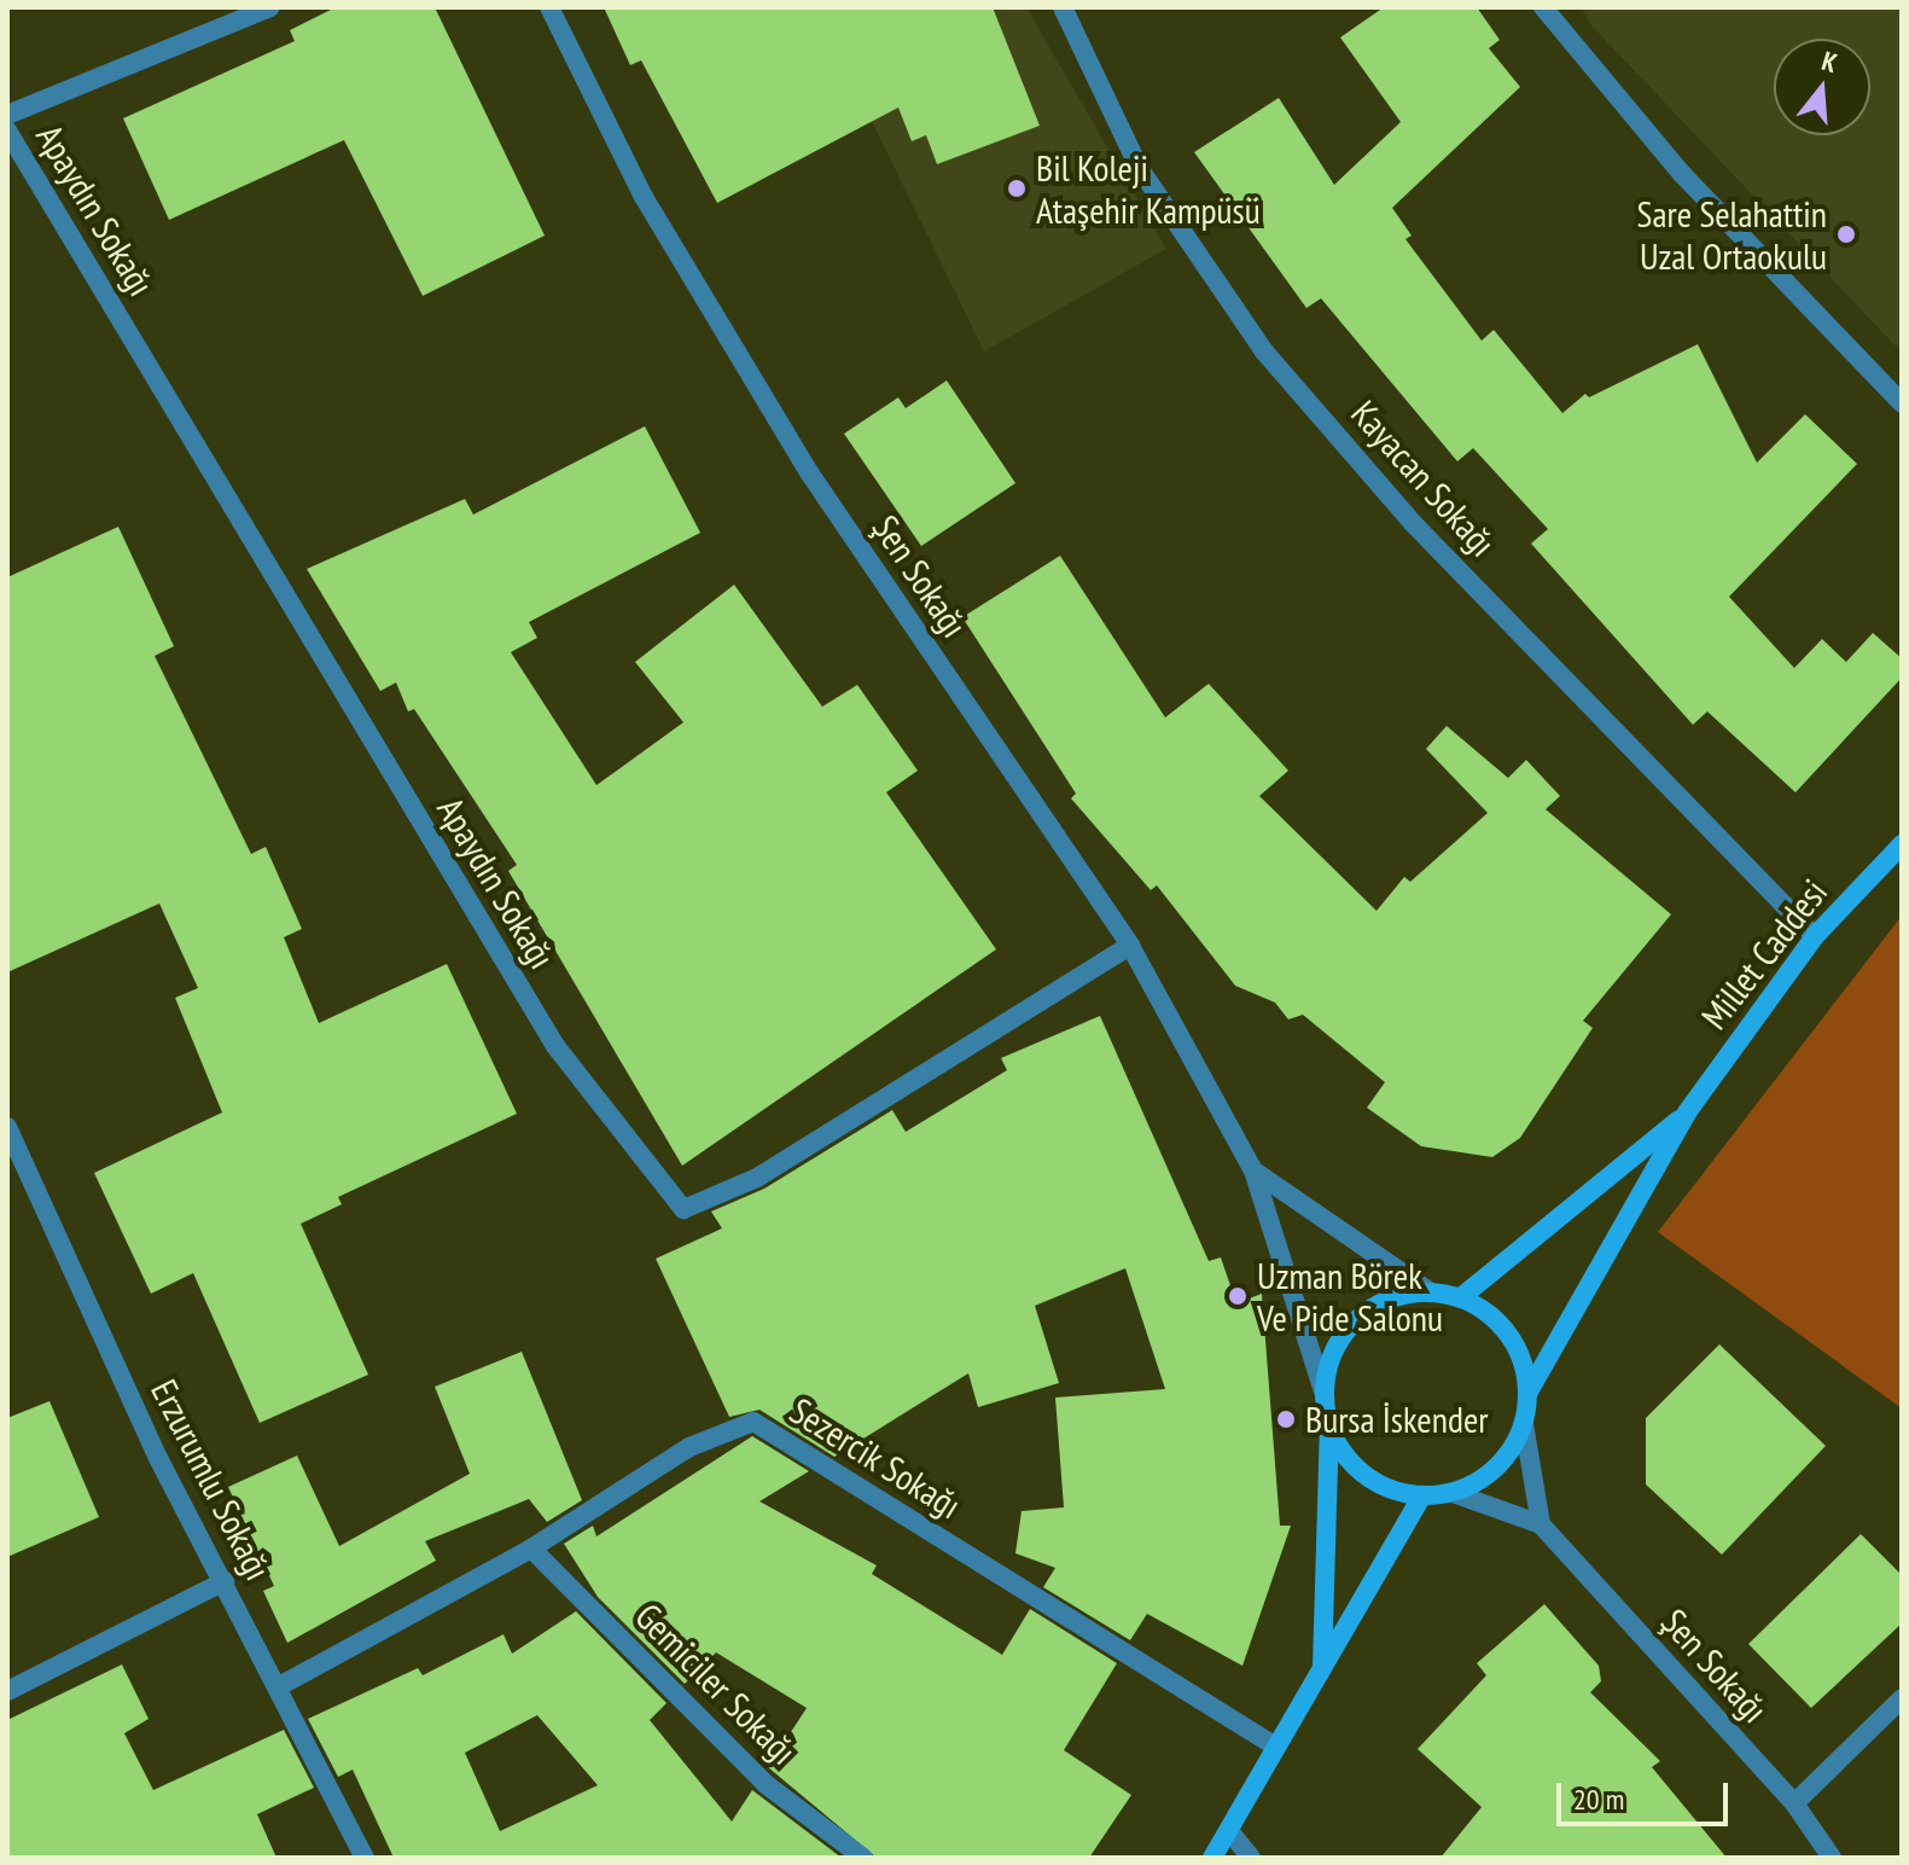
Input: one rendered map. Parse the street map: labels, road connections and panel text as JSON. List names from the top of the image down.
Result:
{
  "streets": {
    "street": [
      "Apaydın Sokağı",
      "Kayacan Sokağı",
      "Şen Sokağı",
      "Millet Caddesi",
      "Sezercik Sokağı",
      "Erzurumlu Sokağı",
      "Gemiciler Sokağı"
    ]
  },
  "crossings": [
    ["Apaydın Sokağı", "Şen Sokağı"],
    ["Kayacan Sokağı", "Millet Caddesi"],
    ["Sezercik Sokağı", "Erzurumlu Sokağı"],
    ["Sezercik Sokağı", "Gemiciler Sokağı"]
  ],
  "places": [
    "Bil Koleji Ataşehir Kampüsü",
    "Sare Selahattin Uzal Ortaokulu",
    "Uzman Börek Ve Pide Salonu",
    "Bursa İskender"
  ],
  "scale_bar": "20 m",
  "north": "top"
}
